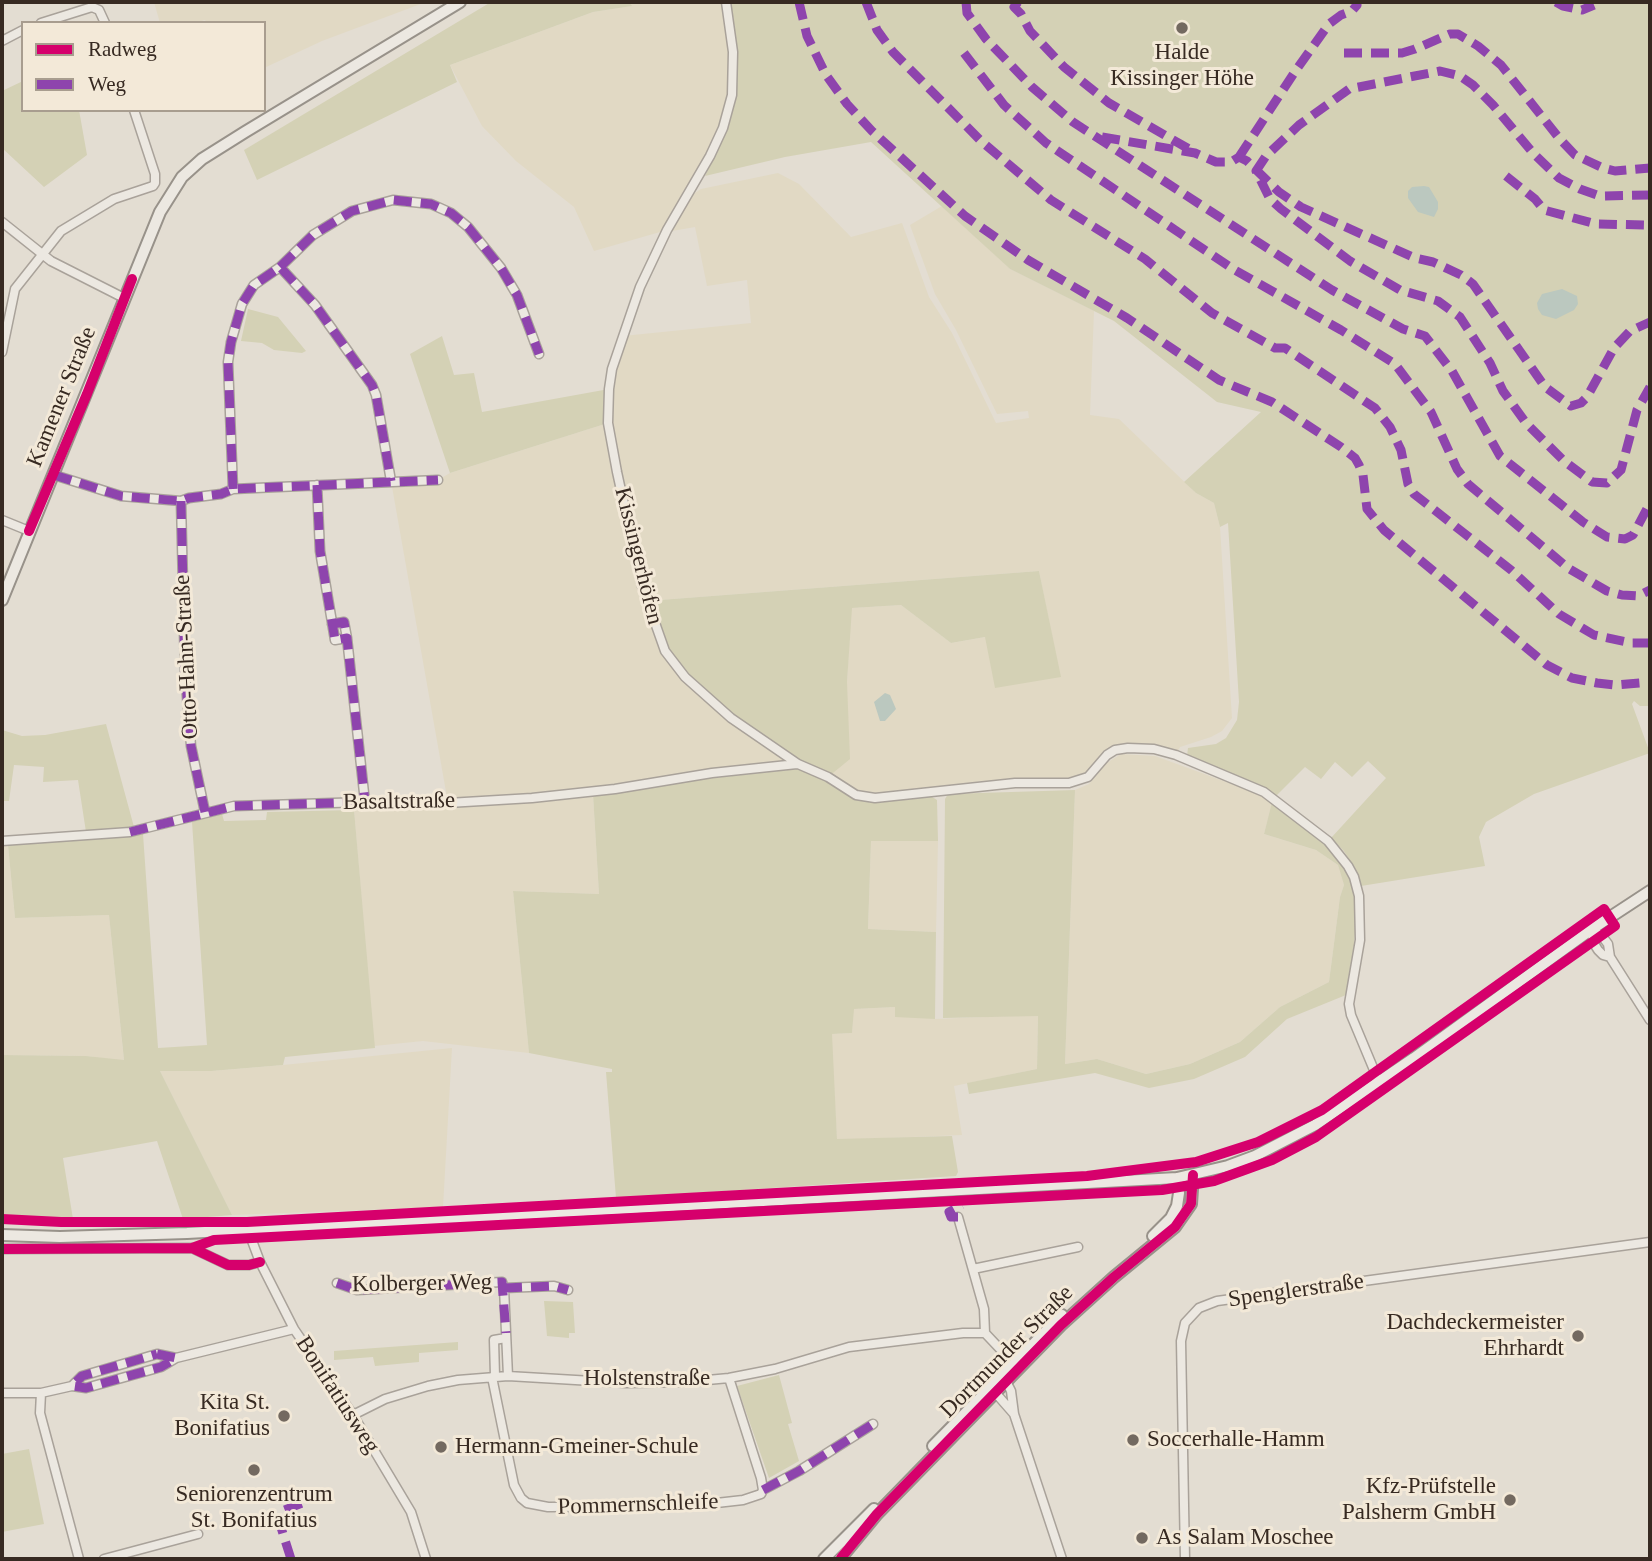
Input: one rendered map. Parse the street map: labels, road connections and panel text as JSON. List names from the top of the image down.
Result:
{
  "streets": {
    "main road": ["Kamener Straße", "Dortmunder Straße"],
    "street": [
      "Kissingerhöfen",
      "Otto-Hahn-Straße",
      "Basaltstraße",
      "Kolberger Weg",
      "Spenglerstraße",
      "Holstenstraße",
      "Bonifatiusweg",
      "Pommernschleife"
    ]
  },
  "crossings": [
    ["Kissingerhöfen", "Basaltstraße"],
    ["Otto-Hahn-Straße", "Basaltstraße"],
    ["Kolberger Weg", "Holstenstraße"],
    ["Kolberger Weg", "Pommernschleife"],
    ["Holstenstraße", "Bonifatiusweg"],
    ["Holstenstraße", "Pommernschleife"]
  ],
  "places": [
    "Halde Kissinger Höhe",
    "Dachdeckermeister Ehrhardt",
    "Kita St. Bonifatius",
    "Soccerhalle-Hamm",
    "Hermann-Gmeiner-Schule",
    "Seniorenzentrum St. Bonifatius",
    "Kfz-Prüfstelle Palsherm GmbH",
    "As Salam Moschee"
  ],
  "legend": ["Radweg", "Weg"]
}
